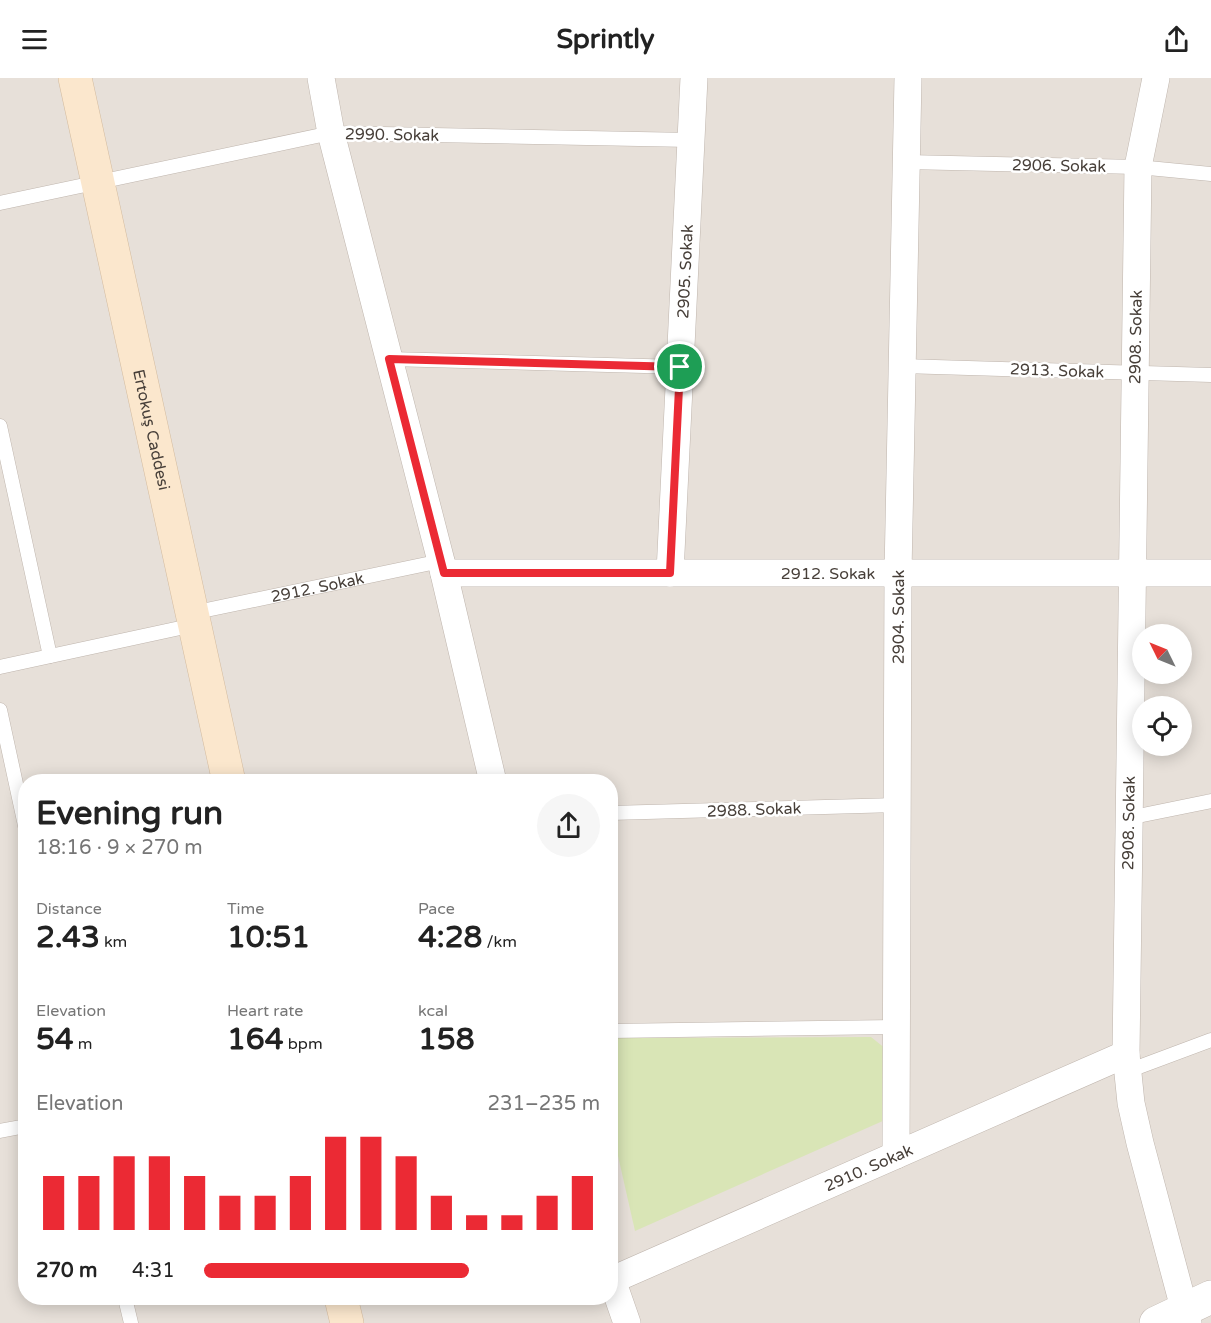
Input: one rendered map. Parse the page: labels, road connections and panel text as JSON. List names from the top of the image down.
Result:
{
  "streets": {
    "main road": ["Ertokuş Caddesi"],
    "street": [
      "2905. Sokak",
      "2908. Sokak",
      "2912. Sokak",
      "2904. Sokak",
      "2910. Sokak"
    ],
    "lane": [
      "2990. Sokak",
      "2906. Sokak",
      "2913. Sokak",
      "2988. Sokak"
    ]
  },
  "crossings": [
    ["2990. Sokak", "2905. Sokak"],
    ["2990. Sokak", "Ertokuş Caddesi"],
    ["2906. Sokak", "2908. Sokak"],
    ["2906. Sokak", "2904. Sokak"],
    ["2905. Sokak", "2912. Sokak"],
    ["2908. Sokak", "2913. Sokak"],
    ["2908. Sokak", "2912. Sokak"],
    ["2908. Sokak", "2910. Sokak"],
    ["2913. Sokak", "2904. Sokak"],
    ["Ertokuş Caddesi", "2912. Sokak"],
    ["2912. Sokak", "2904. Sokak"],
    ["2904. Sokak", "2988. Sokak"],
    ["2904. Sokak", "2910. Sokak"]
  ],
  "north": "top left",
  "page": {
    "header": "Sprintly",
    "heading": ["Evening run", "18:16 · 9 × 270 m"],
    "stats": [
      ["Distance", "2.43 km"],
      ["Time", "10:51"],
      ["Pace", "4:28 /km"],
      ["Elevation", "54 m"],
      ["Heart rate", "164 bpm"],
      ["kcal", "158"]
    ],
    "chart": ["Elevation", "231–235 m"],
    "list": [
      {
        "name": "270 m",
        "note": "4:31"
      }
    ]
  }
}
